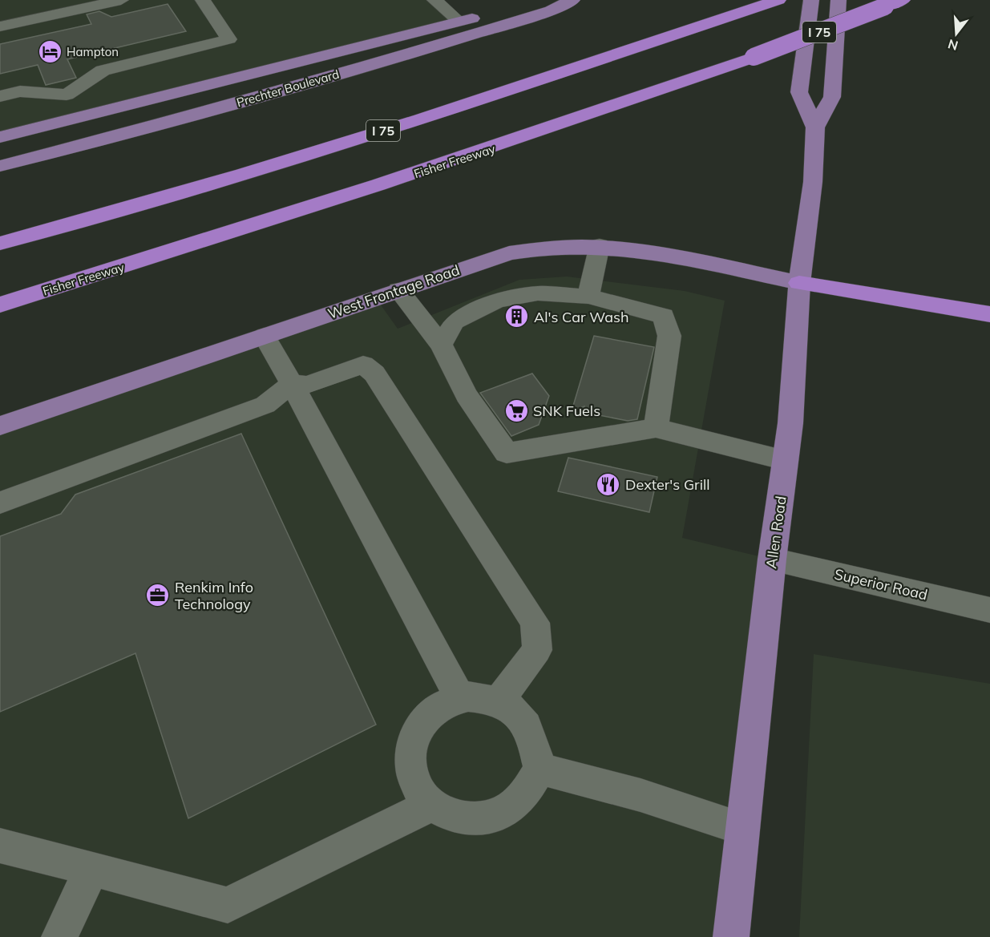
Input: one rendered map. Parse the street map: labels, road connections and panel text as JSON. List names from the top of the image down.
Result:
{
  "streets": {
    "highway": ["I 75", "Fisher Freeway"],
    "main road": ["Prechter Boulevard", "West Frontage Road", "Allen Road"],
    "street": ["Superior Road"]
  },
  "crossings": [
    ["West Frontage Road", "Allen Road"],
    ["Allen Road", "Superior Road"]
  ],
  "places": {
    "hotel": ["Hampton"],
    "building": ["Al's Car Wash"],
    "supermarket": ["SNK Fuels"],
    "restaurant": ["Dexter's Grill"],
    "office": ["Renkim Info Technology"]
  },
  "north": "bottom"
}
